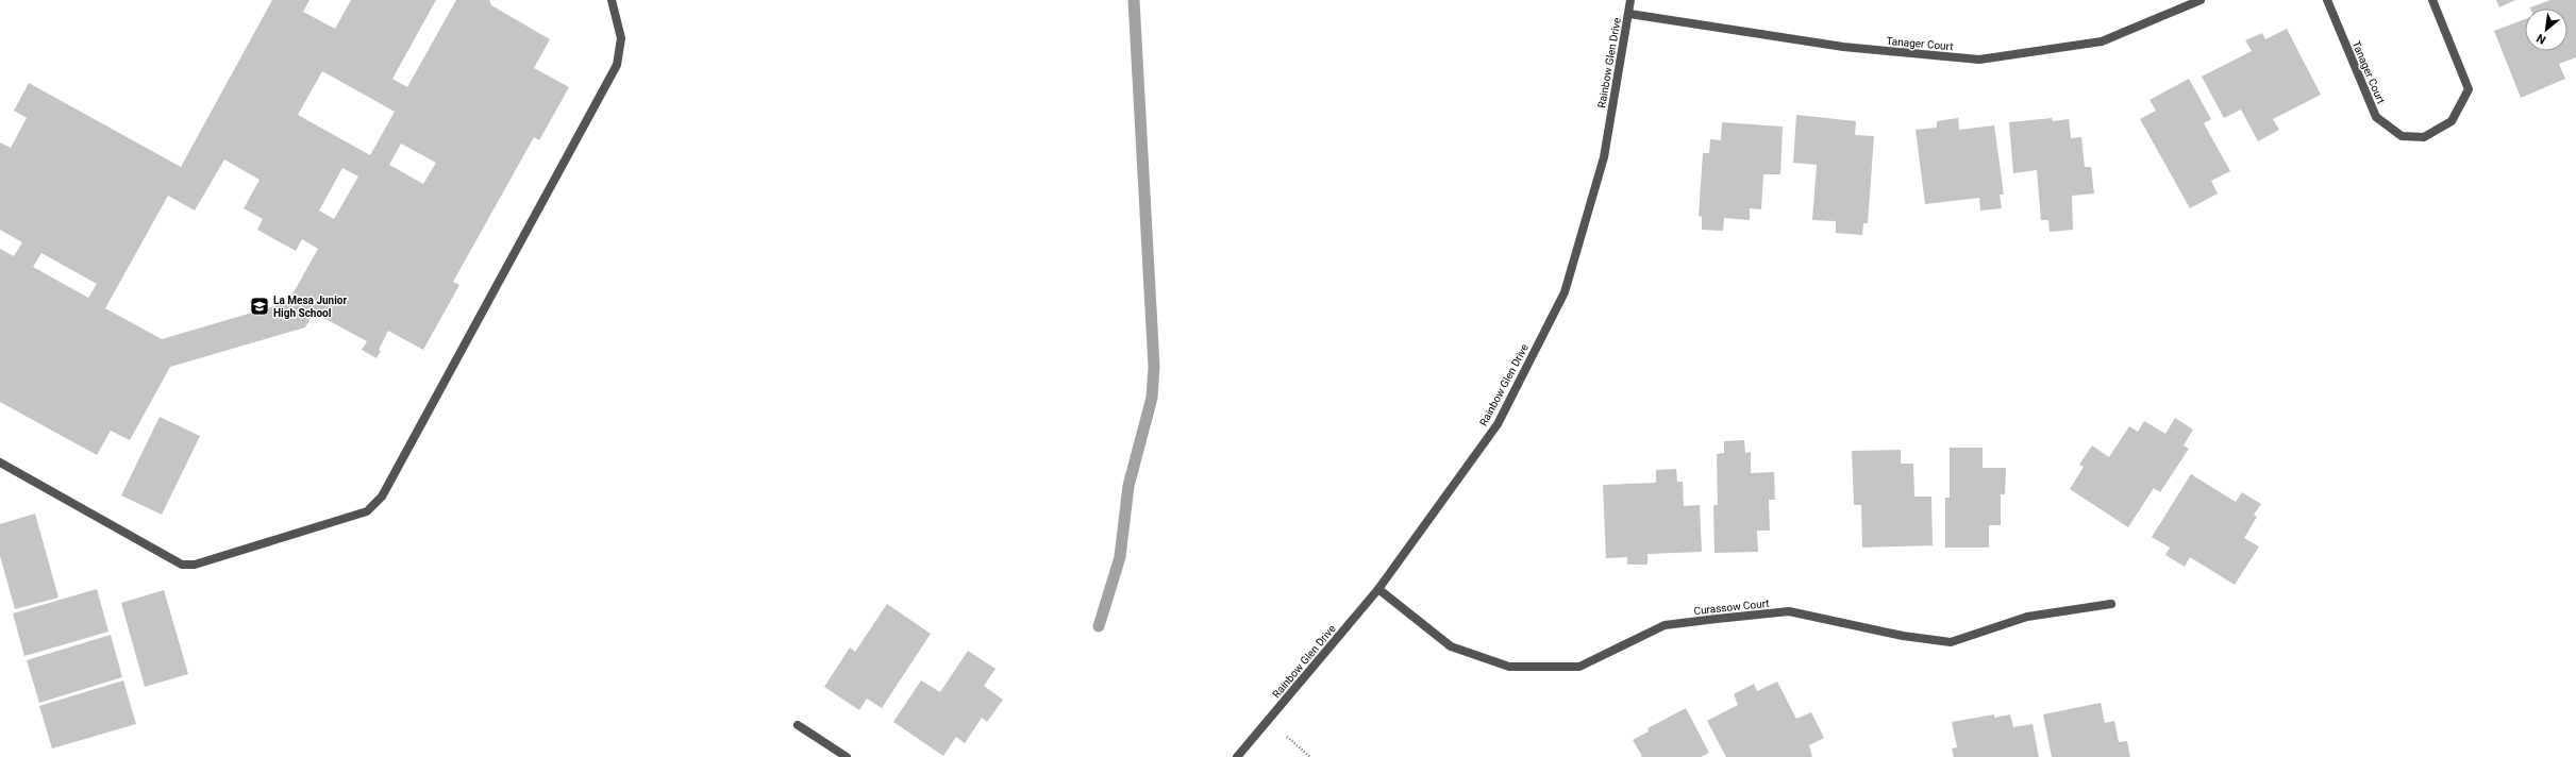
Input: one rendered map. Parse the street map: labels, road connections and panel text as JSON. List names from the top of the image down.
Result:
{
  "streets": {
    "street": ["Tanager Court", "Rainbow Glen Drive", "Curassow Court"]
  },
  "crossings": [
    ["Tanager Court", "Rainbow Glen Drive"],
    ["Rainbow Glen Drive", "Curassow Court"]
  ],
  "places": {
    "school or university": ["La Mesa Junior High School"]
  },
  "north": "bottom left"
}
